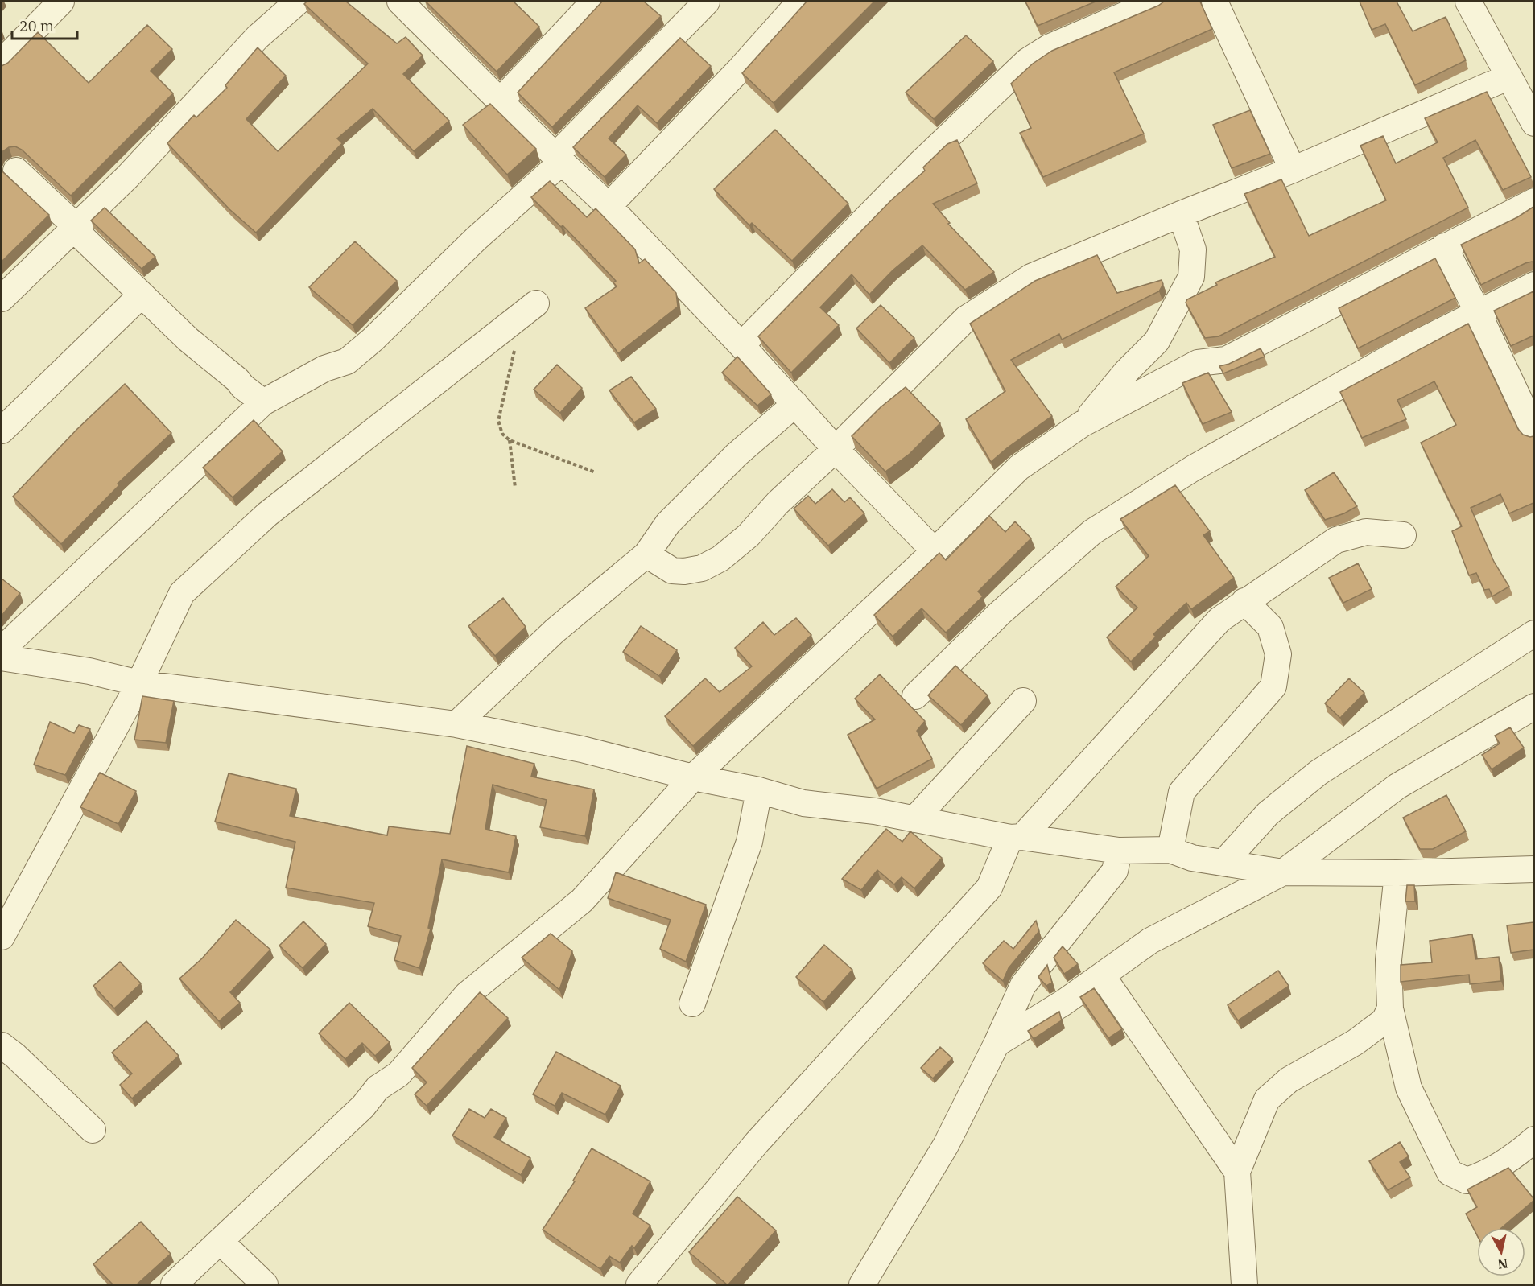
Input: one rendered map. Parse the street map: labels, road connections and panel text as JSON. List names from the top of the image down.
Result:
{
  "scale_bar": "20 m",
  "north": "bottom"
}
